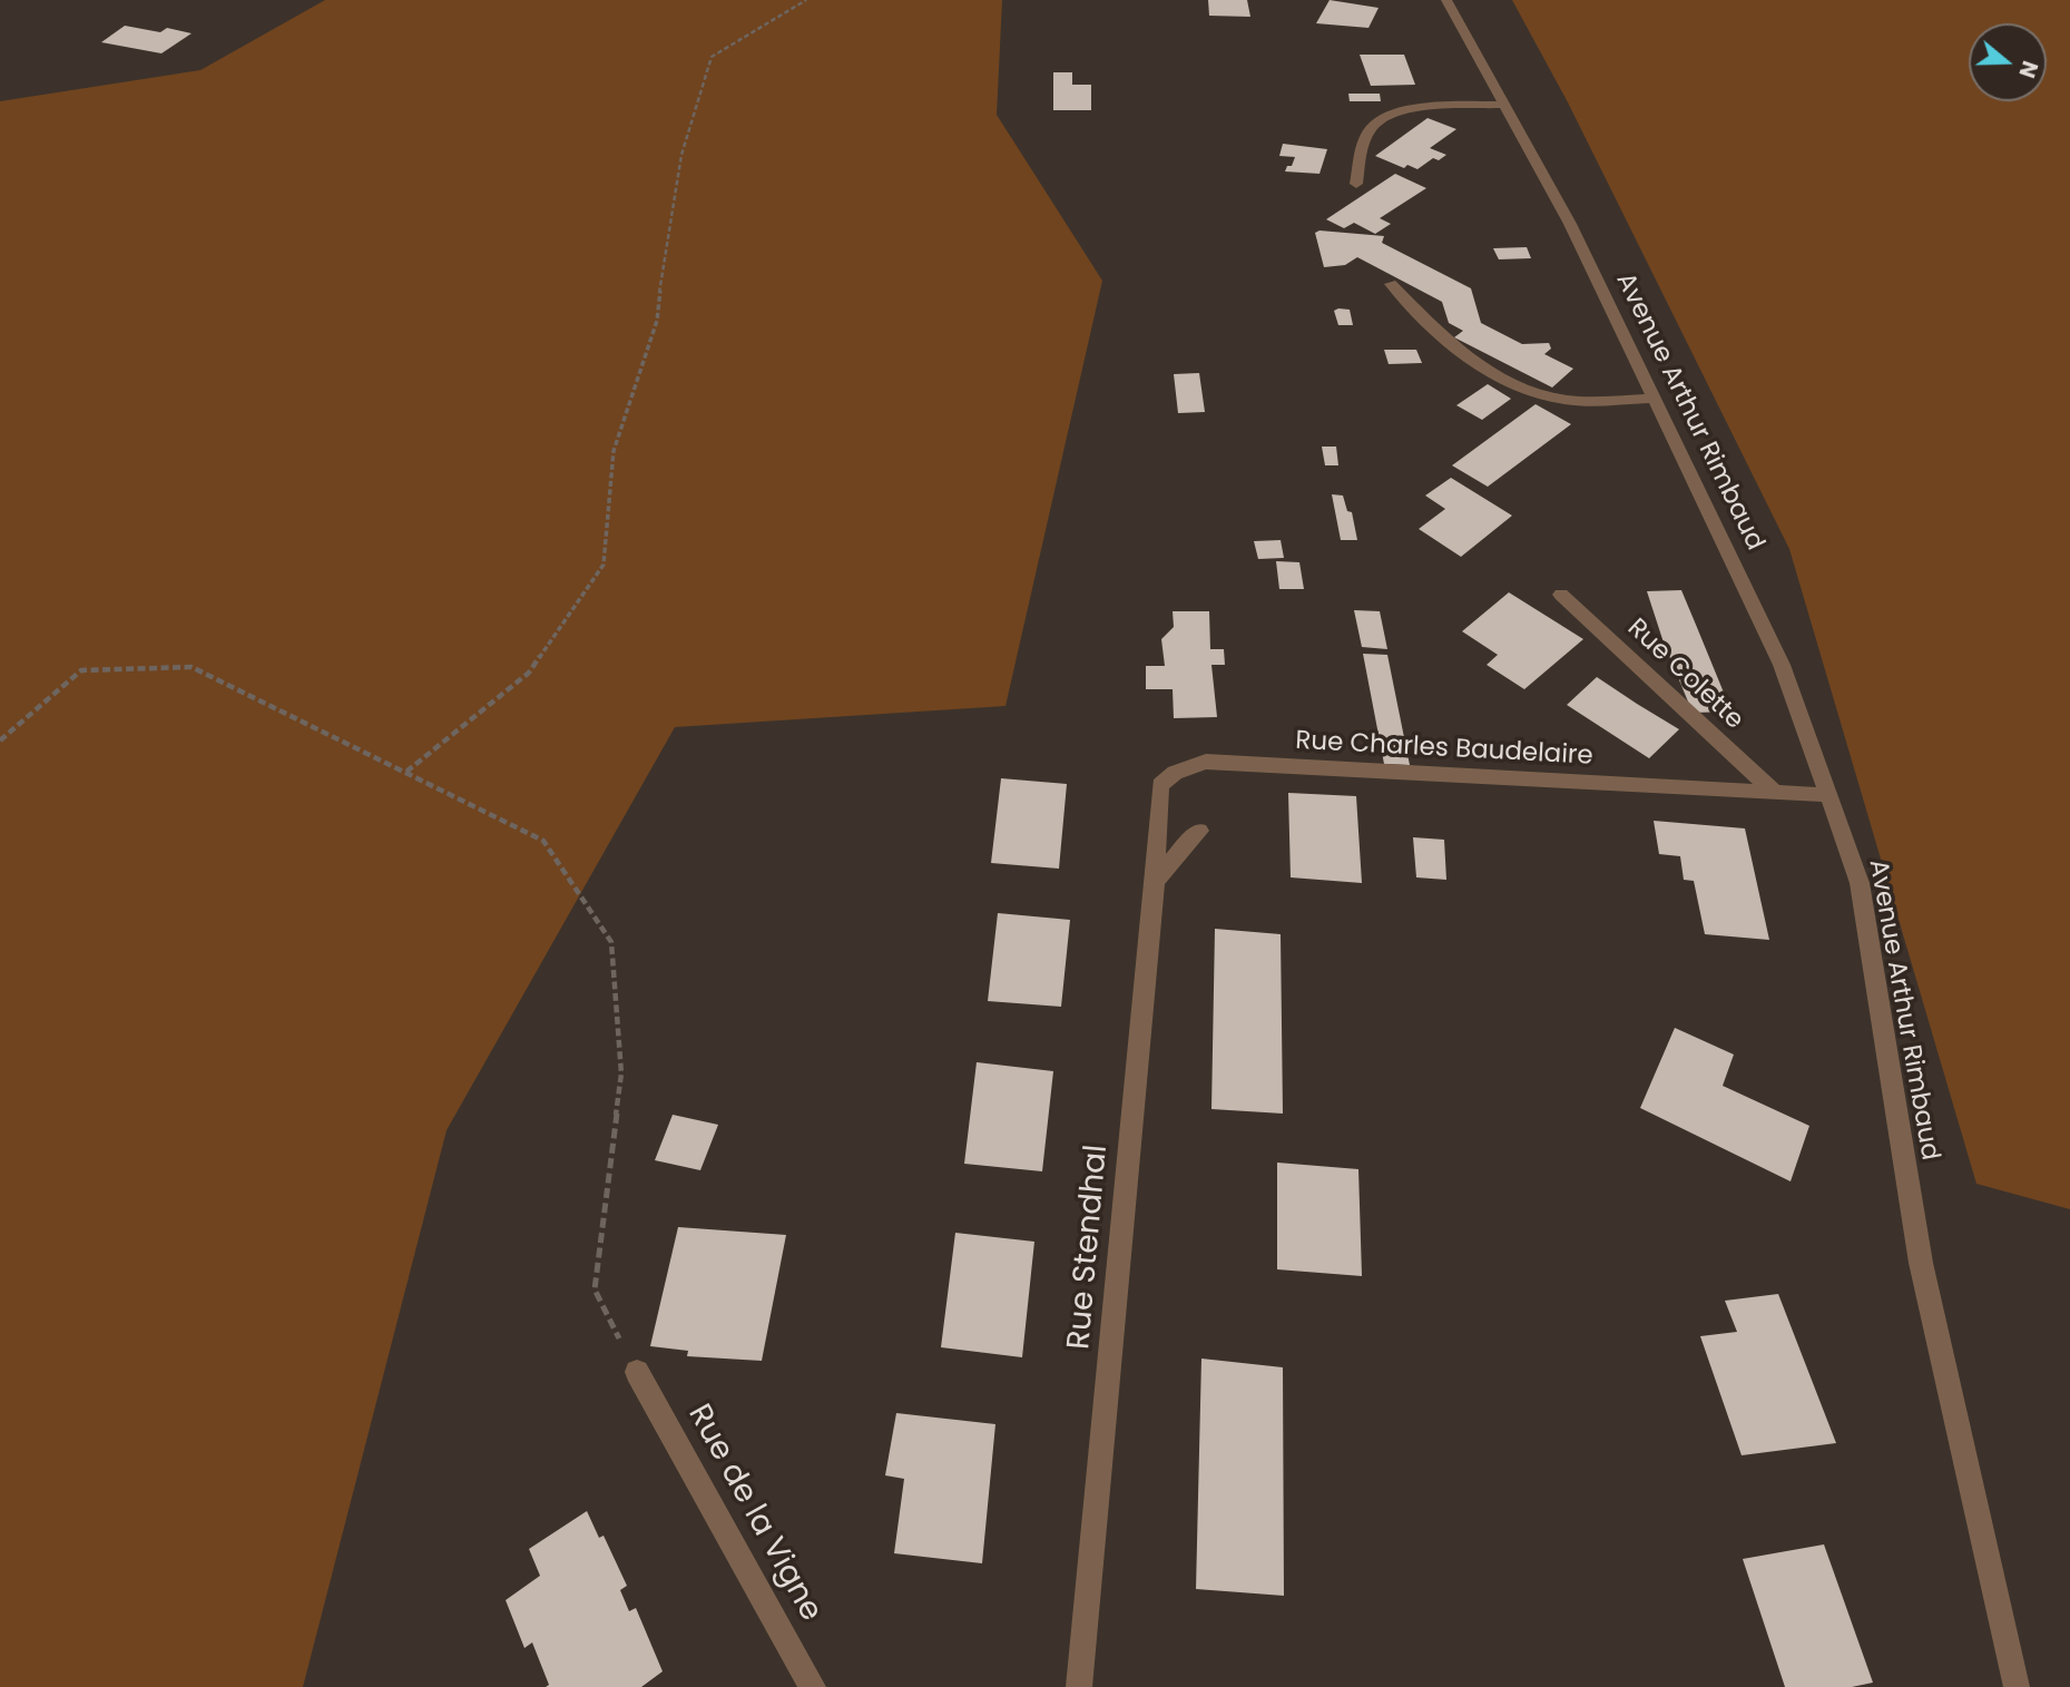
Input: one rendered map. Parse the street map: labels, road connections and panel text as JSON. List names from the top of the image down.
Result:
{
  "streets": {
    "street": [
      "Avenue Arthur Rimbaud",
      "Rue Colette",
      "Rue Charles Baudelaire",
      "Rue Stendhal",
      "Rue de la Vigne"
    ]
  },
  "crossings": [
    ["Avenue Arthur Rimbaud", "Rue Charles Baudelaire"],
    ["Rue Colette", "Rue Charles Baudelaire"],
    ["Rue Charles Baudelaire", "Rue Stendhal"]
  ],
  "north": "right"
}
